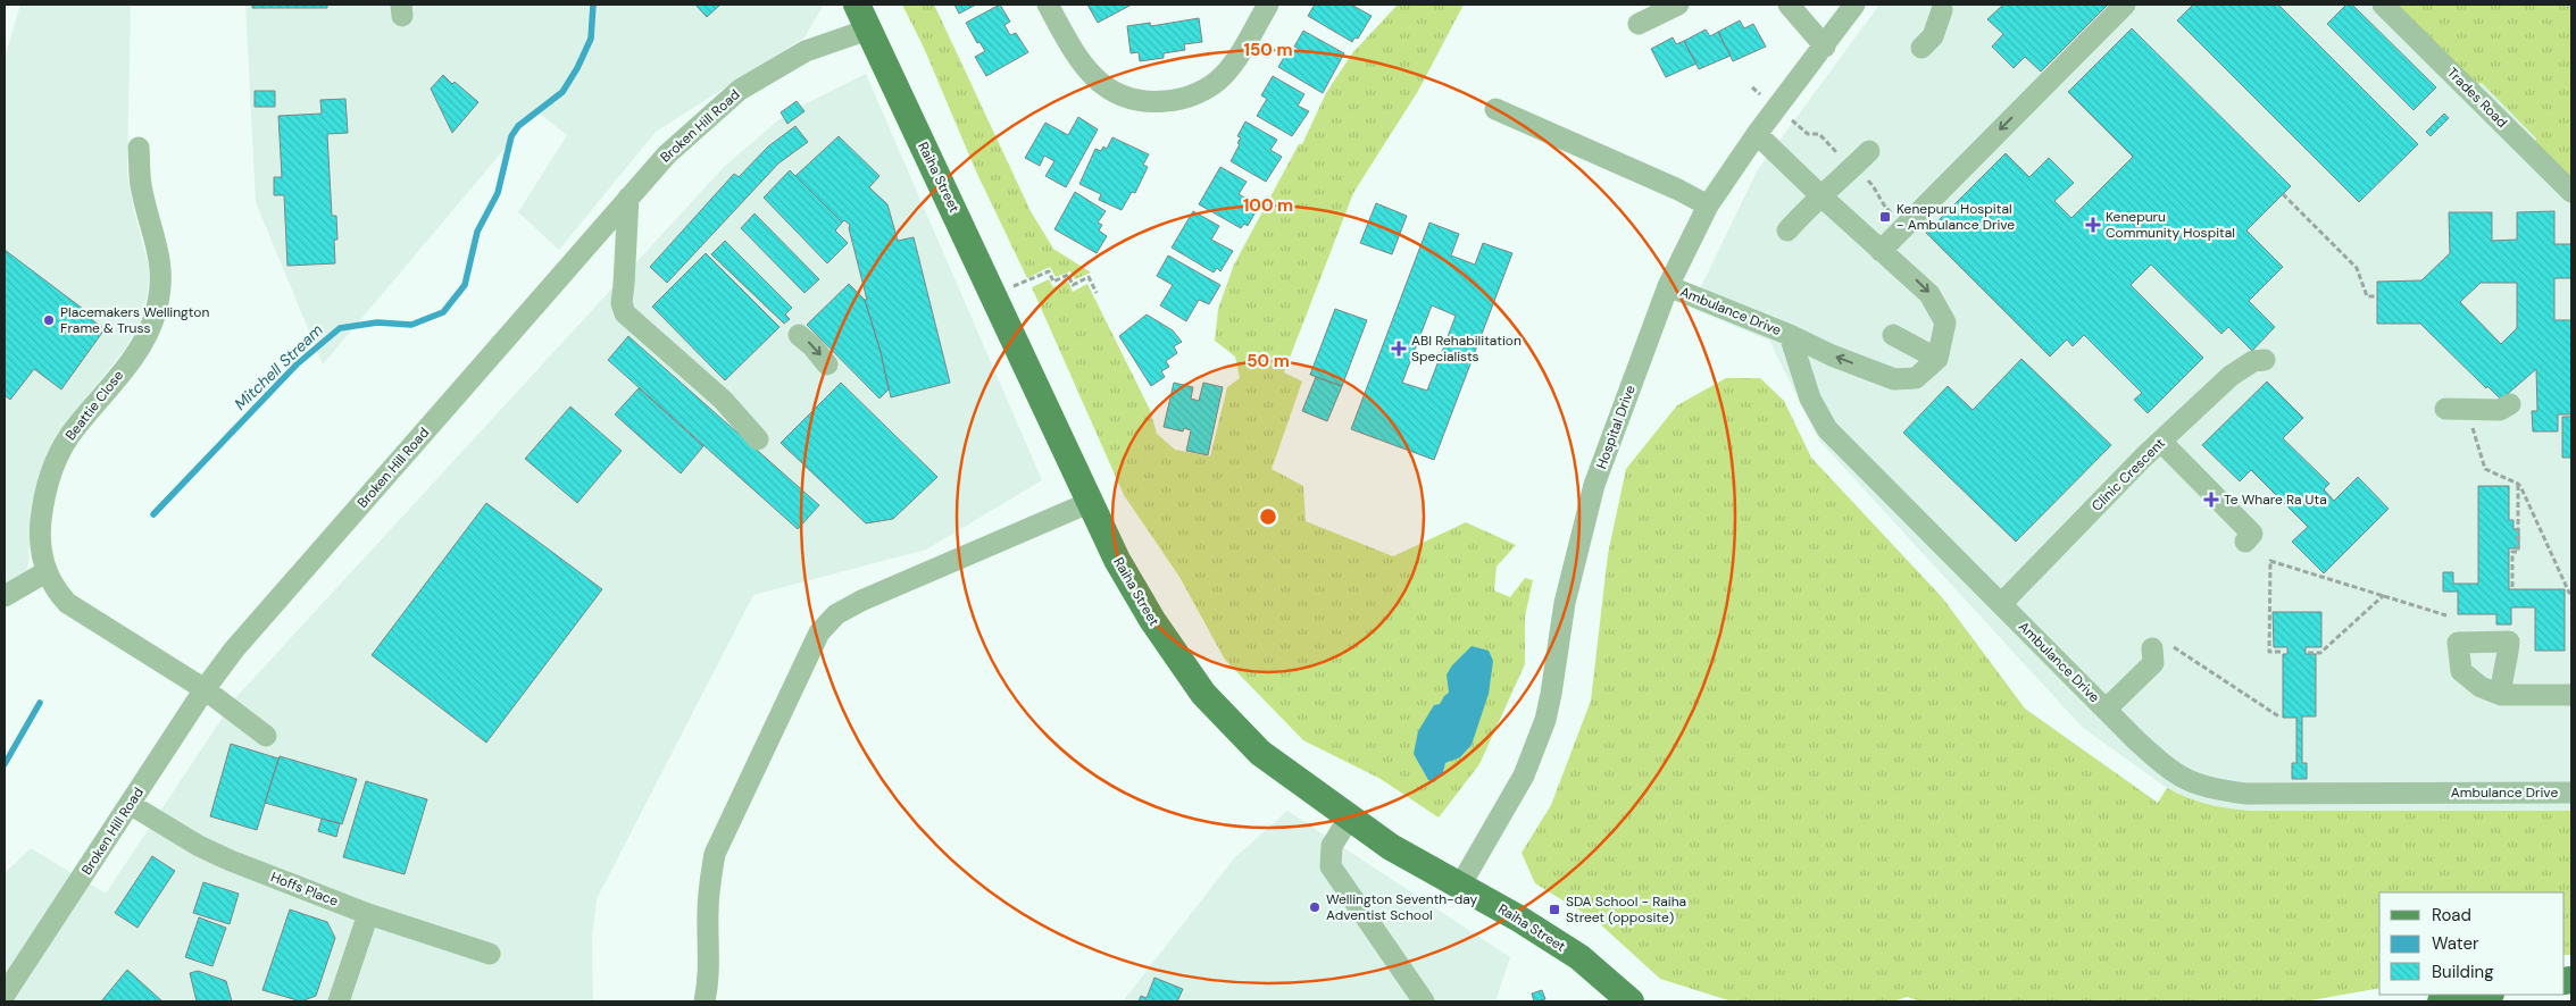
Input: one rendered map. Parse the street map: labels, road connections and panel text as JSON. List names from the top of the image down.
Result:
{
  "streets": {
    "main road": ["Raiha Street"],
    "street": [
      "Trades Road",
      "Broken Hill Road",
      "Ambulance Drive",
      "Beattie Close",
      "Hospital Drive",
      "Clinic Crescent",
      "Hoffs Place"
    ]
  },
  "crossings": [
    ["Broken Hill Road", "Raiha Street"],
    ["Broken Hill Road", "Beattie Close"],
    ["Broken Hill Road", "Hoffs Place"],
    ["Raiha Street", "Hospital Drive"],
    ["Ambulance Drive", "Hospital Drive"],
    ["Ambulance Drive", "Clinic Crescent"]
  ],
  "water": ["Mitchell Stream"],
  "places": {
    "transit": ["Kenepuru Hospital - Ambulance Drive", "SDA School - Raiha Street (opposite)"],
    "health": ["Kenepuru Community Hospital", "ABI Rehabilitation Specialists", "Te Whare Ra Uta"],
    "other": ["Placemakers Wellington Frame & Truss", "Wellington Seventh-day Adventist School"]
  },
  "legend": ["Road", "Water", "Building"],
  "rings": ["150 m", "100 m", "50 m"]
}
